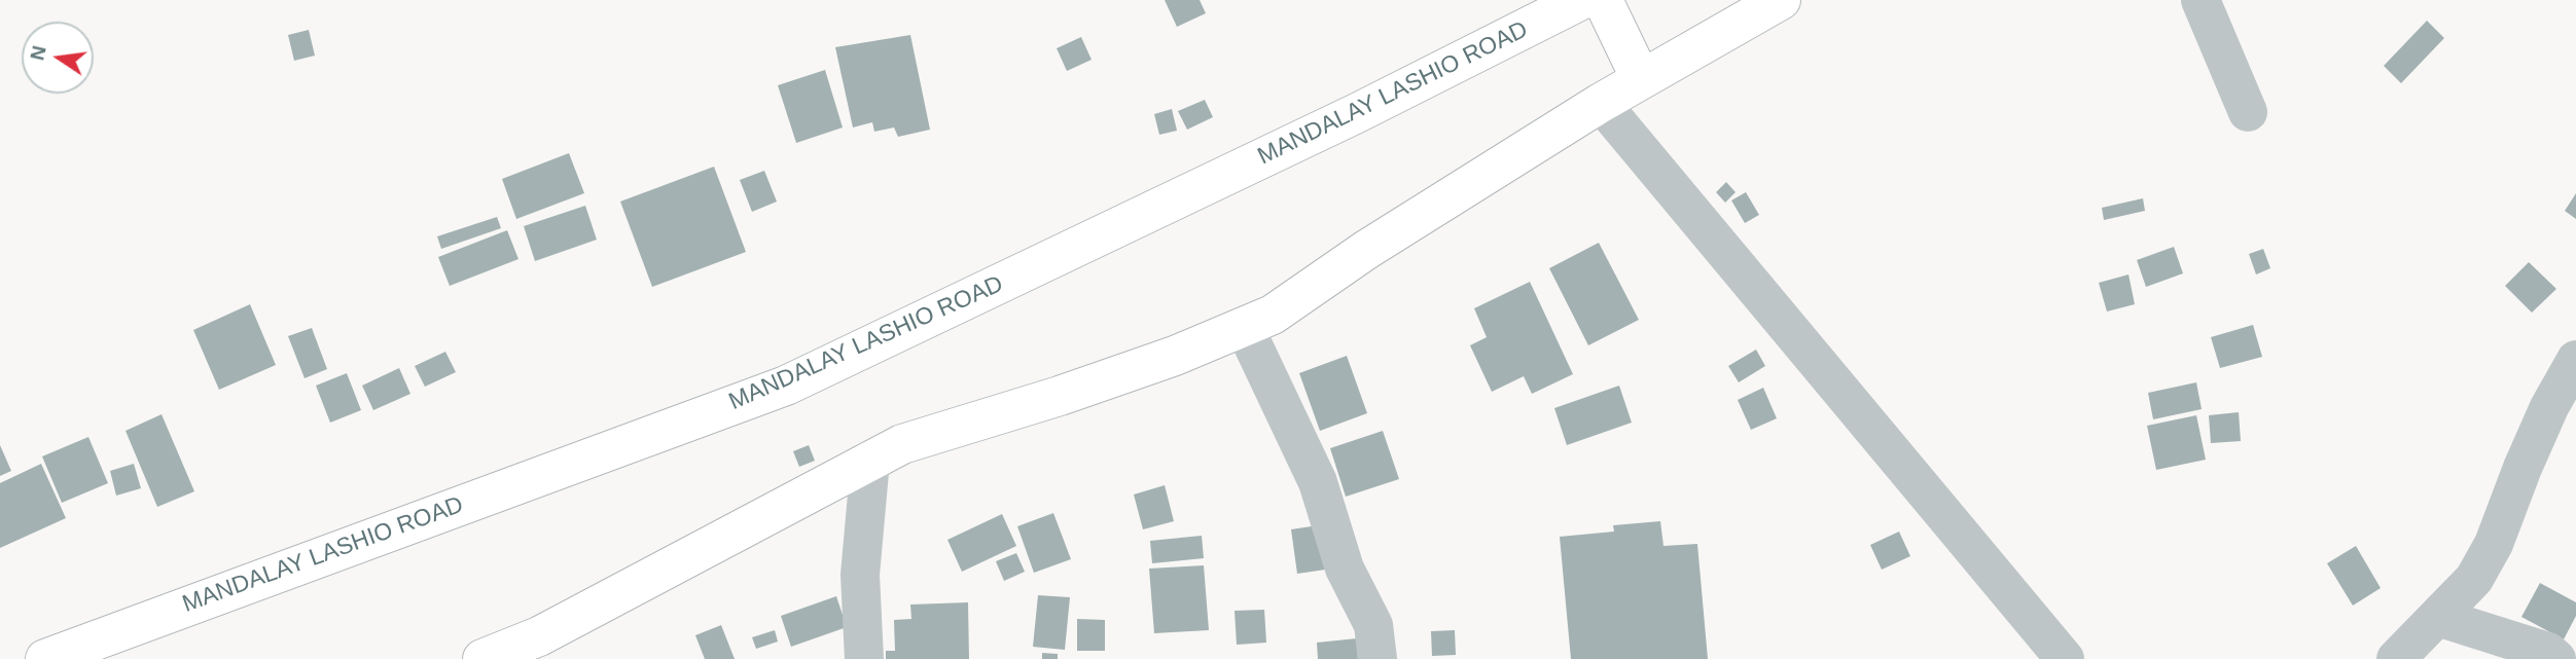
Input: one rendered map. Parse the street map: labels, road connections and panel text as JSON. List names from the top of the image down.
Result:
{
  "streets": {
    "highway": ["MANDALAY LASHIO ROAD"]
  },
  "north": "left"
}
